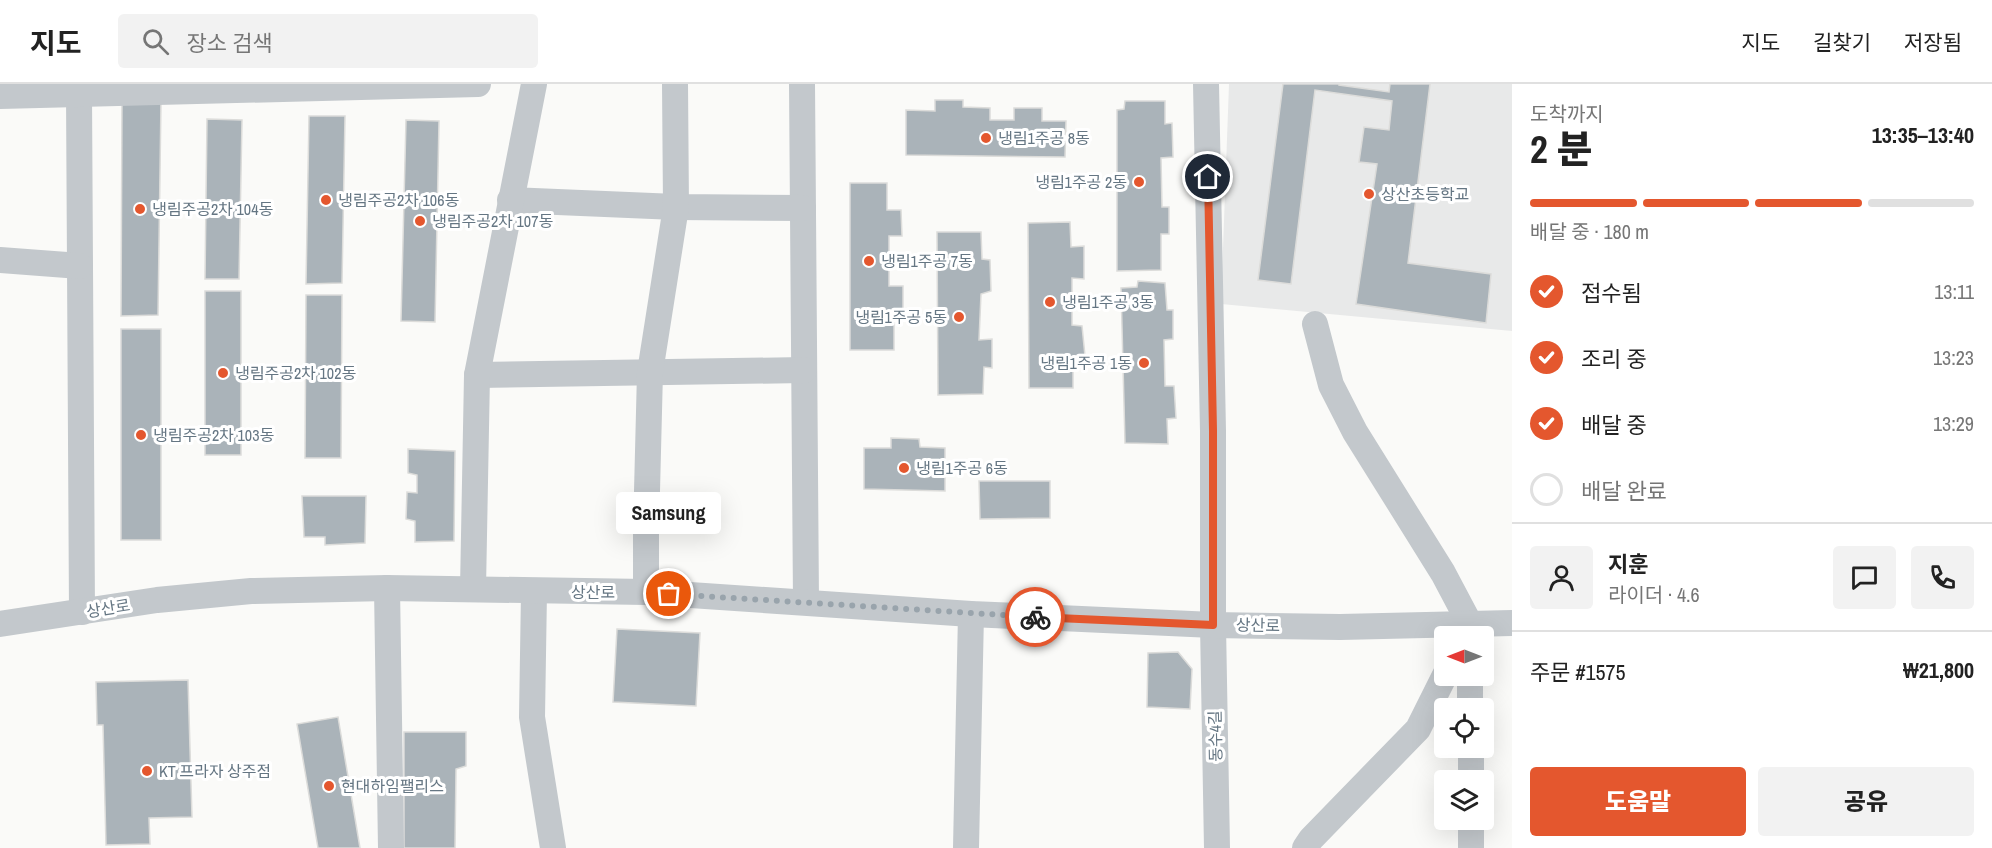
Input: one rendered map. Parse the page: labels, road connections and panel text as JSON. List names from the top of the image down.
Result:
{
  "streets": {
    "street": ["상산로", "동수4길"]
  },
  "crossings": [
    ["상산로", "동수4길"]
  ],
  "places": [
    "냉림1주공 8동",
    "냉림1주공 2동",
    "상산초등학교",
    "냉림주공2차 106동",
    "냉림주공2차 104동",
    "냉림주공2차 107동",
    "냉림1주공 7동",
    "냉림1주공 3동",
    "냉림1주공 5동",
    "냉림1주공 1동",
    "냉림주공2차 102동",
    "냉림주공2차 103동",
    "냉림1주공 6동",
    "Samsung",
    "KT 프라자 상주점",
    "현대하임팰리스"
  ],
  "north": "left",
  "page": {
    "header": "지도",
    "search": "장소 검색",
    "nav": ["지도", "길찾기", "저장됨"],
    "heading": ["2 분", "도착까지", "13:35–13:40"],
    "panel": [
      "지훈",
      "라이더 · 4.6",
      "주문 #1575",
      "₩21,800"
    ],
    "bar": "배달 중 · 180 m",
    "list": [
      ["접수됨", "13:11"],
      ["조리 중", "13:23"],
      ["배달 중", "13:29"],
      "배달 완료"
    ],
    "bubble": "Samsung",
    "buttons": ["도움말", "공유"]
  }
}
